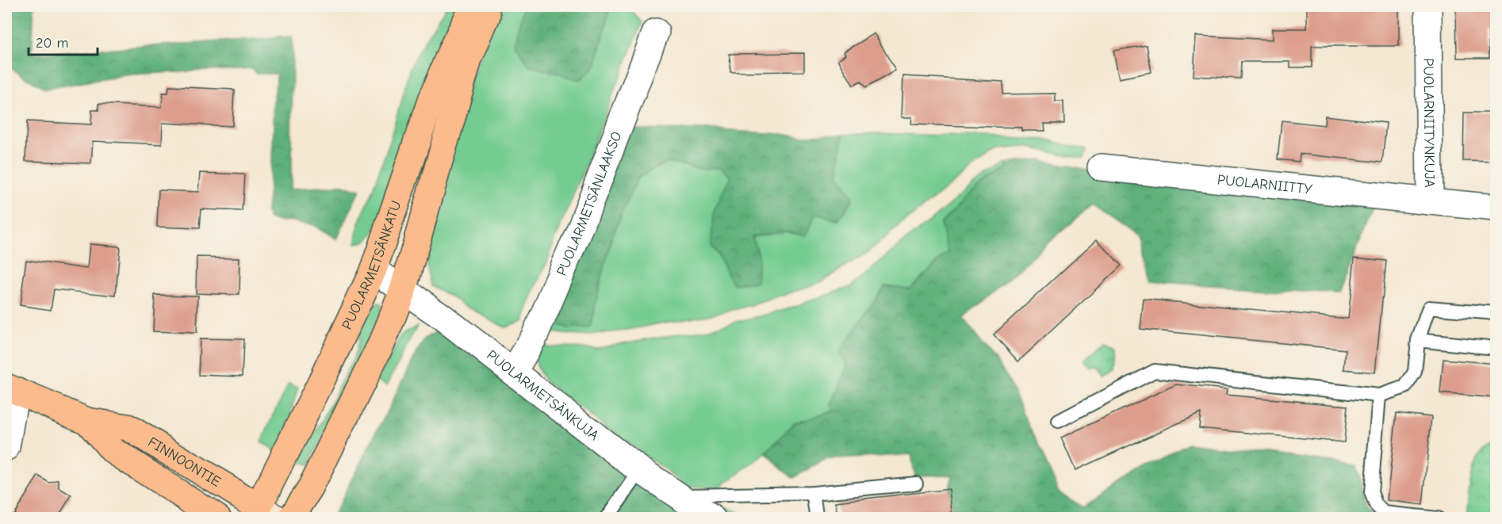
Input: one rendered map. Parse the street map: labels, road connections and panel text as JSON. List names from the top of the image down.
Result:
{
  "streets": {
    "main road": ["PUOLARMETSÄNKATU", "FINNOONTIE"],
    "street": [
      "PUOLARNIITYNKUJA",
      "PUOLARNIITTY",
      "PUOLARMETSÄNLAAKSO",
      "PUOLARMETSÄNKUJA"
    ]
  },
  "crossings": [
    ["PUOLARNIITYNKUJA", "PUOLARNIITTY"],
    ["PUOLARMETSÄNLAAKSO", "PUOLARMETSÄNKUJA"],
    ["PUOLARMETSÄNKATU", "PUOLARMETSÄNKUJA"],
    ["PUOLARMETSÄNKATU", "FINNOONTIE"]
  ],
  "scale_bar": "20 m"
}
